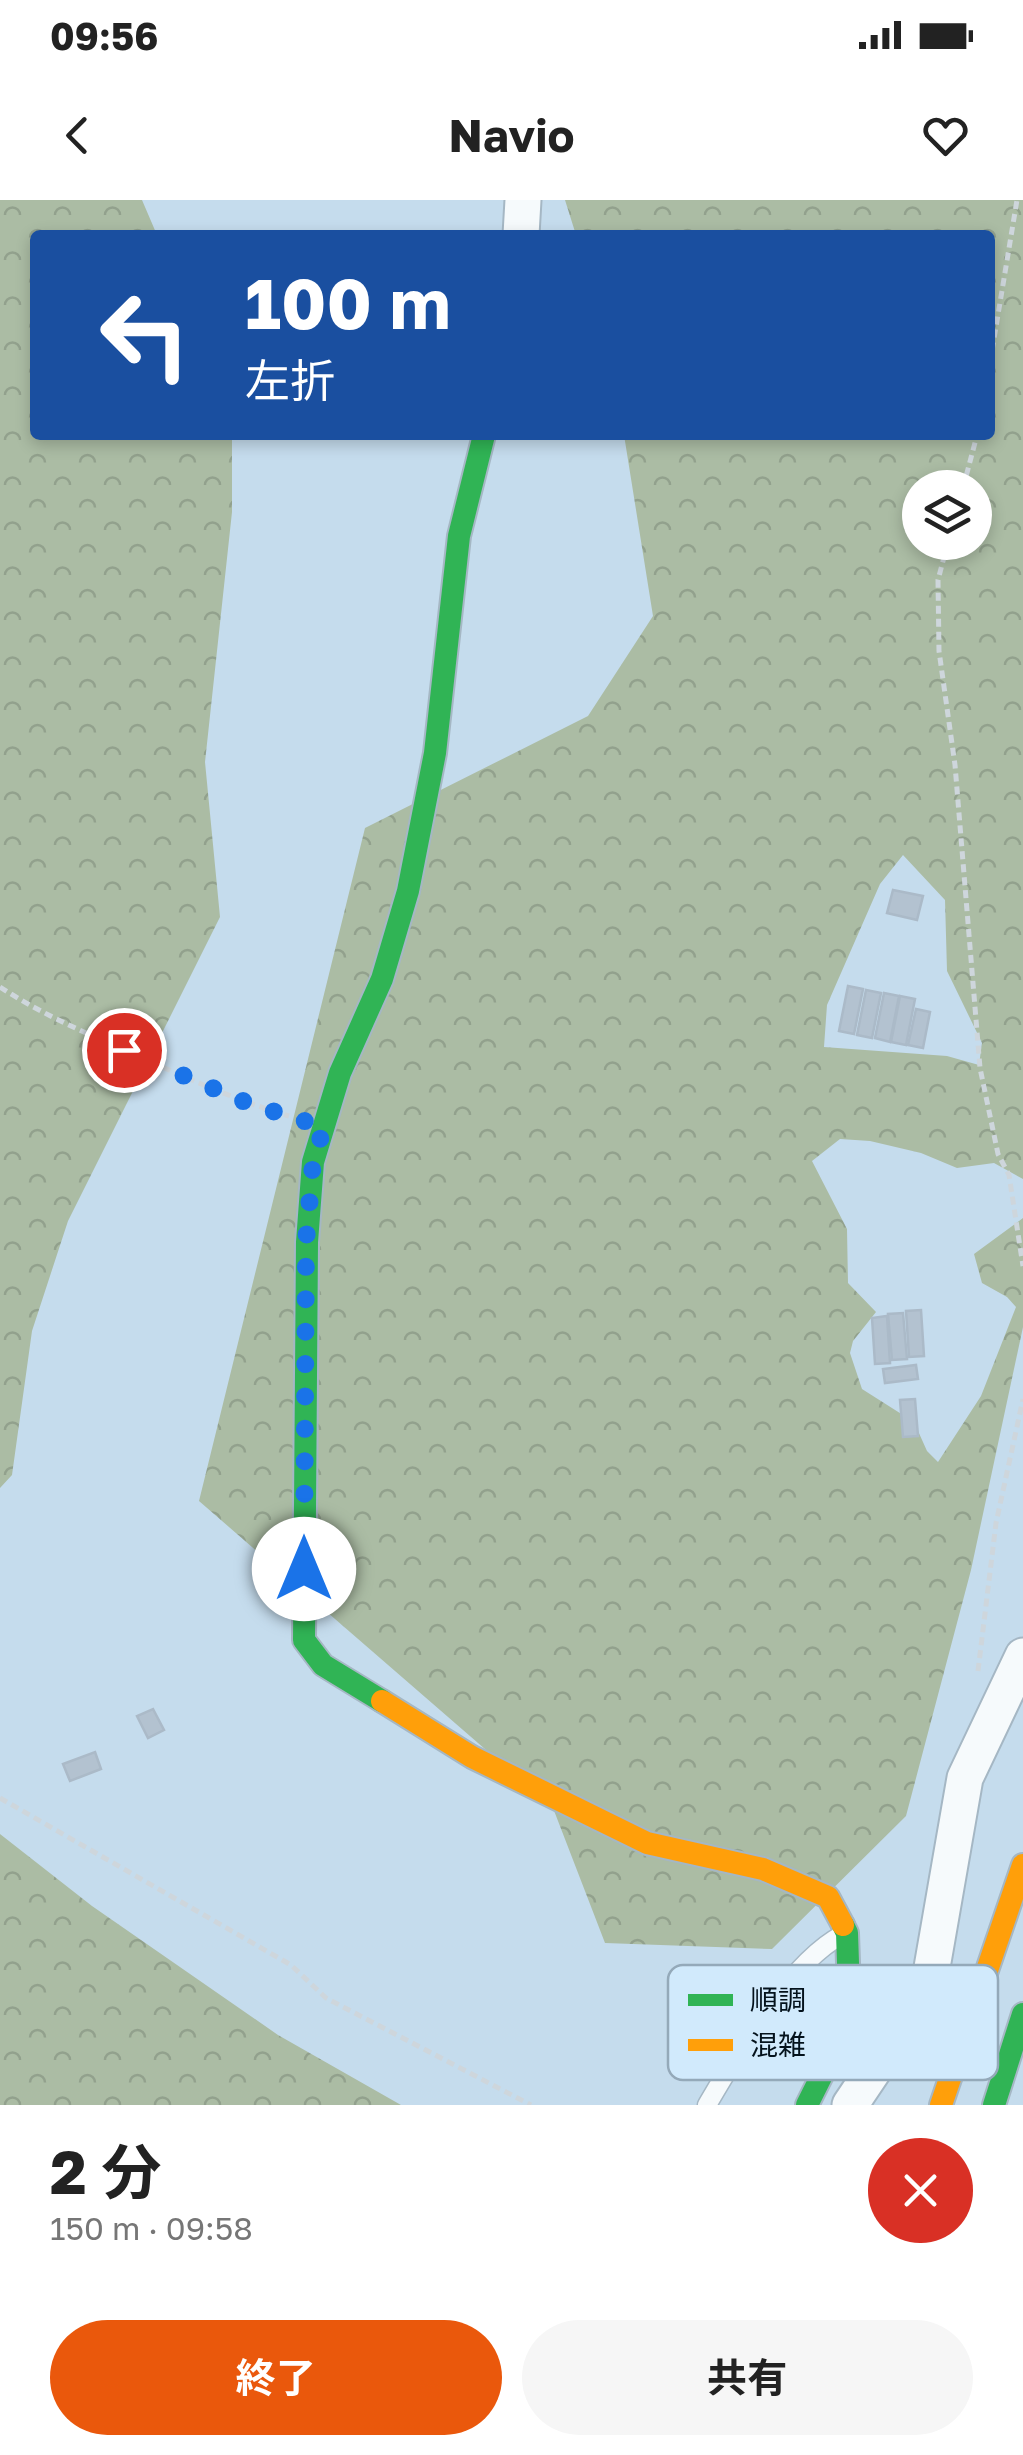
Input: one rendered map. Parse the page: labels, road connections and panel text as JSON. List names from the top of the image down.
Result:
{
  "legend": ["順調", "混雑"],
  "page": {
    "status": "09:56",
    "header": "Navio",
    "turn": ["100 m", "左折"],
    "heading": ["2 分", "150 m · 09:58"],
    "buttons": ["終了", "共有"]
  }
}
